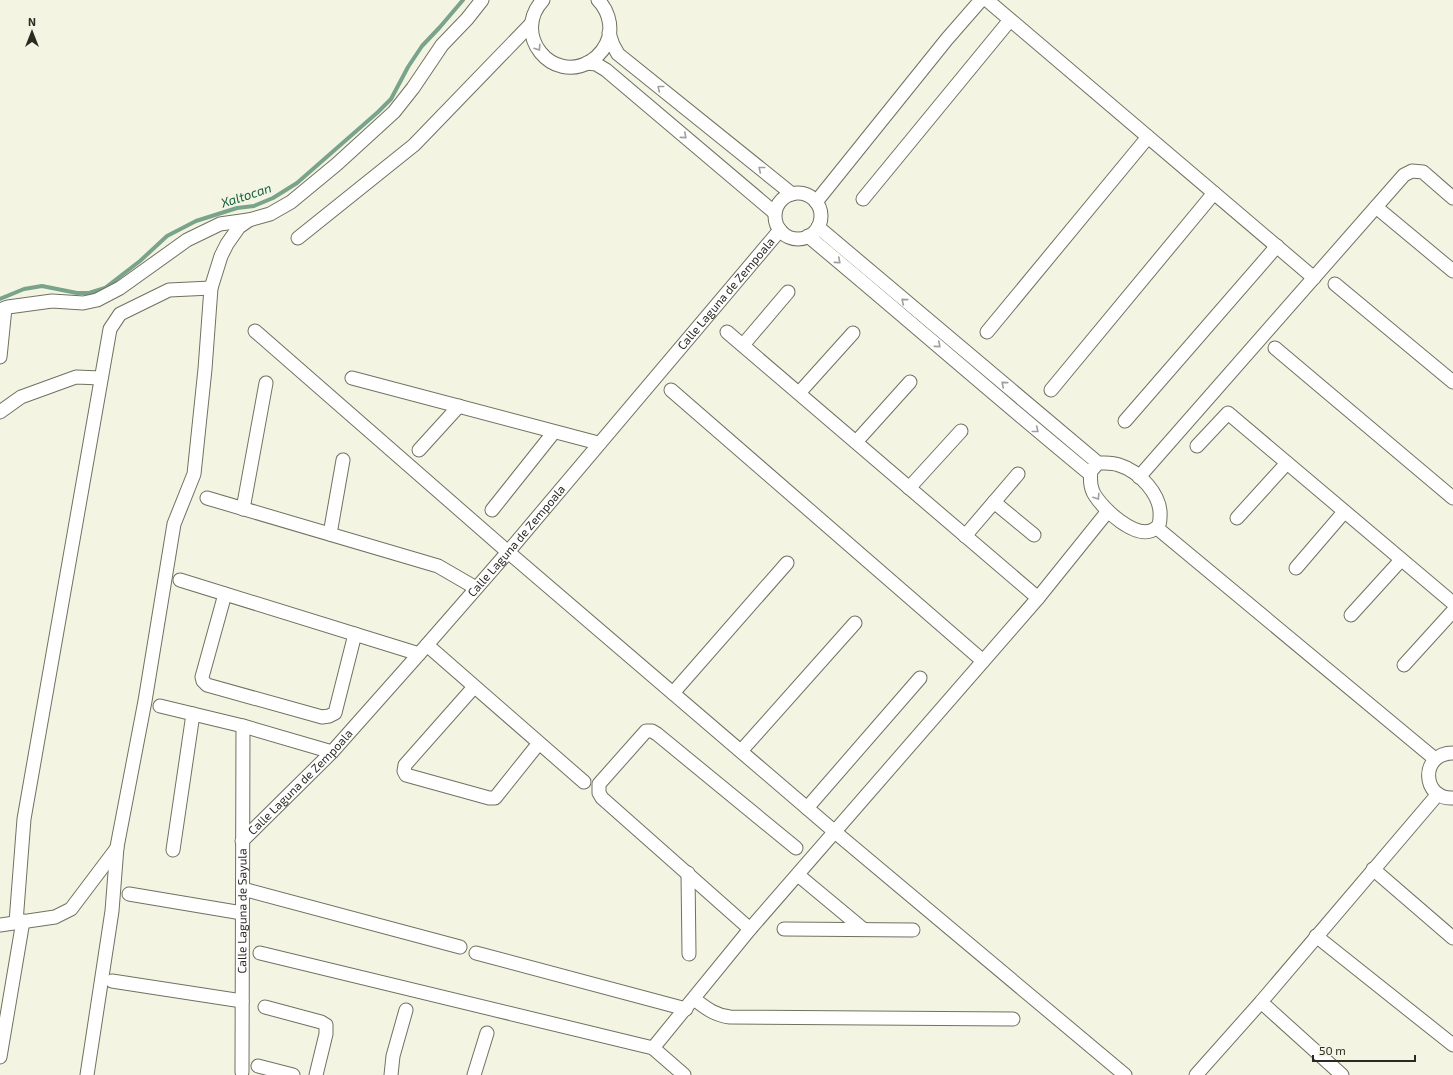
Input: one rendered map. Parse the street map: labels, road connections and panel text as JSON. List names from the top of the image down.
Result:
{
  "streets": {
    "street": ["Calle Laguna de Zempoala", "Calle Laguna de Sayula"]
  },
  "crossings": [
    ["Calle Laguna de Zempoala", "Calle Laguna de Sayula"]
  ],
  "water": ["Xaltocan"],
  "scale_bar": "50 m",
  "north": "top"
}
